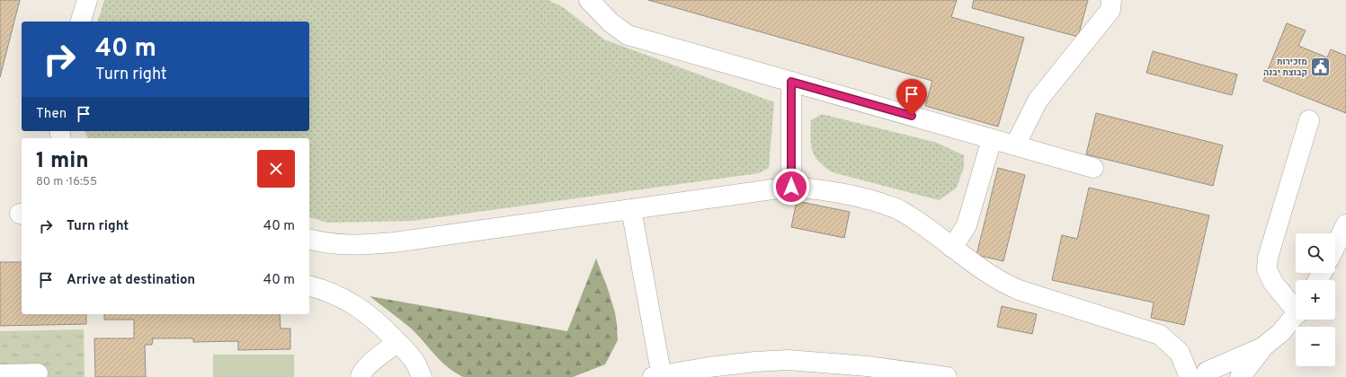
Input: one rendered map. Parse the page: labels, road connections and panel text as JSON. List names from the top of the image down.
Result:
{
  "places": {
    "public building": ["מזכירות קבוצת יבנה"]
  },
  "page": {
    "turn": ["40 m", "Turn right"],
    "then": "Then",
    "heading": ["1 min", "80 m · 16:55"],
    "list": [
      {
        "name": "Turn right",
        "value": "40 m"
      },
      {
        "name": "Arrive at destination",
        "value": "40 m"
      }
    ],
    "map_buttons": ["+", "−"]
  }
}
